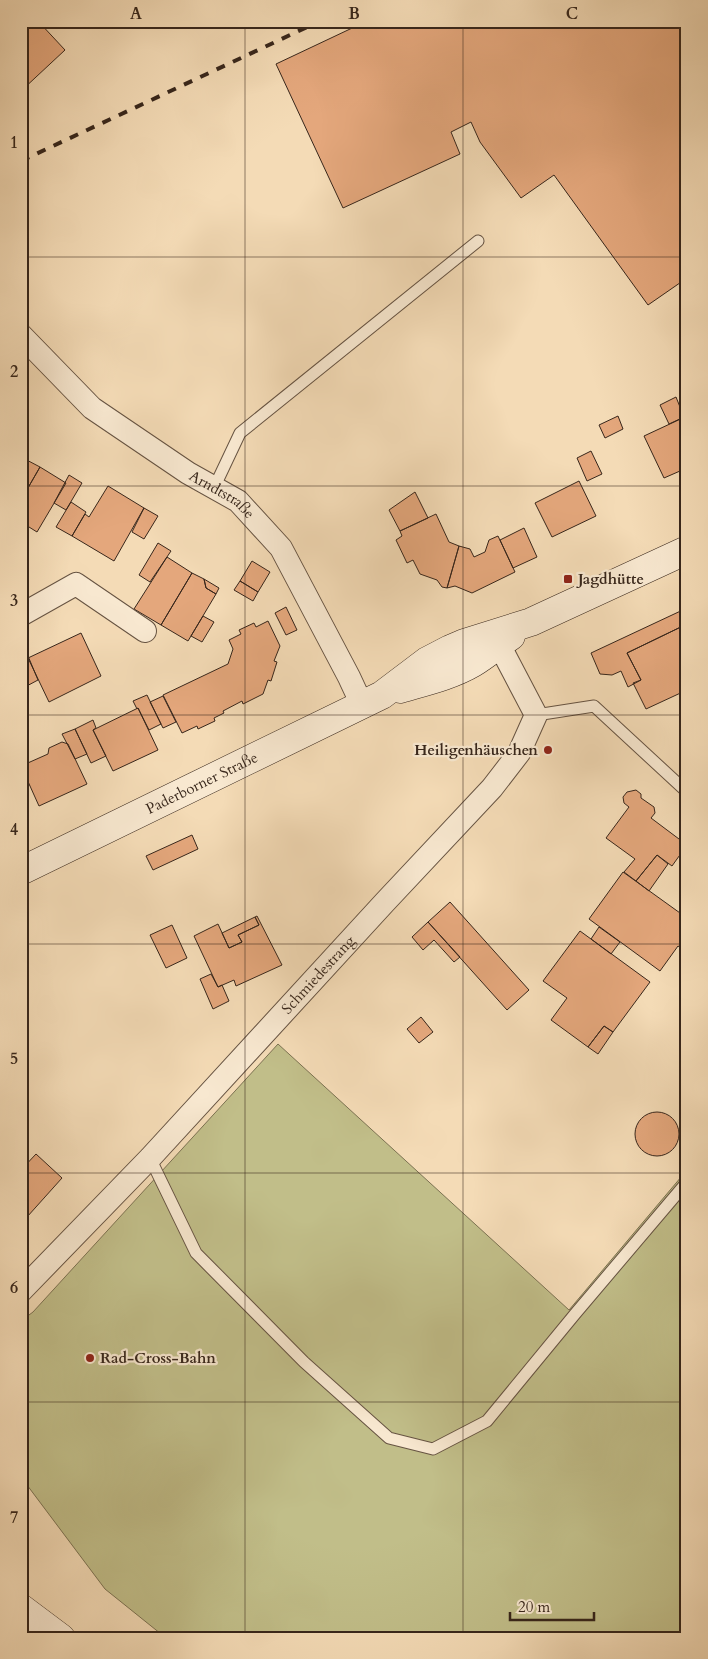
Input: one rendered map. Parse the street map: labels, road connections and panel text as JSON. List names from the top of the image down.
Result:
{
  "streets": {
    "main road": ["Paderborner Straße"],
    "street": ["Arndtstraße", "Schmiedestrang"]
  },
  "crossings": [
    ["Arndtstraße", "Paderborner Straße"]
  ],
  "places": {
    "transit": ["Jagdhütte"],
    "other": ["Heiligenhäuschen", "Rad-Cross-Bahn"]
  },
  "scale_bar": "20 m",
  "grid": {
    "columns": ["A", "B", "C"],
    "rows": [
      "1",
      "2",
      "3",
      "4",
      "5",
      "6",
      "7"
    ]
  }
}
